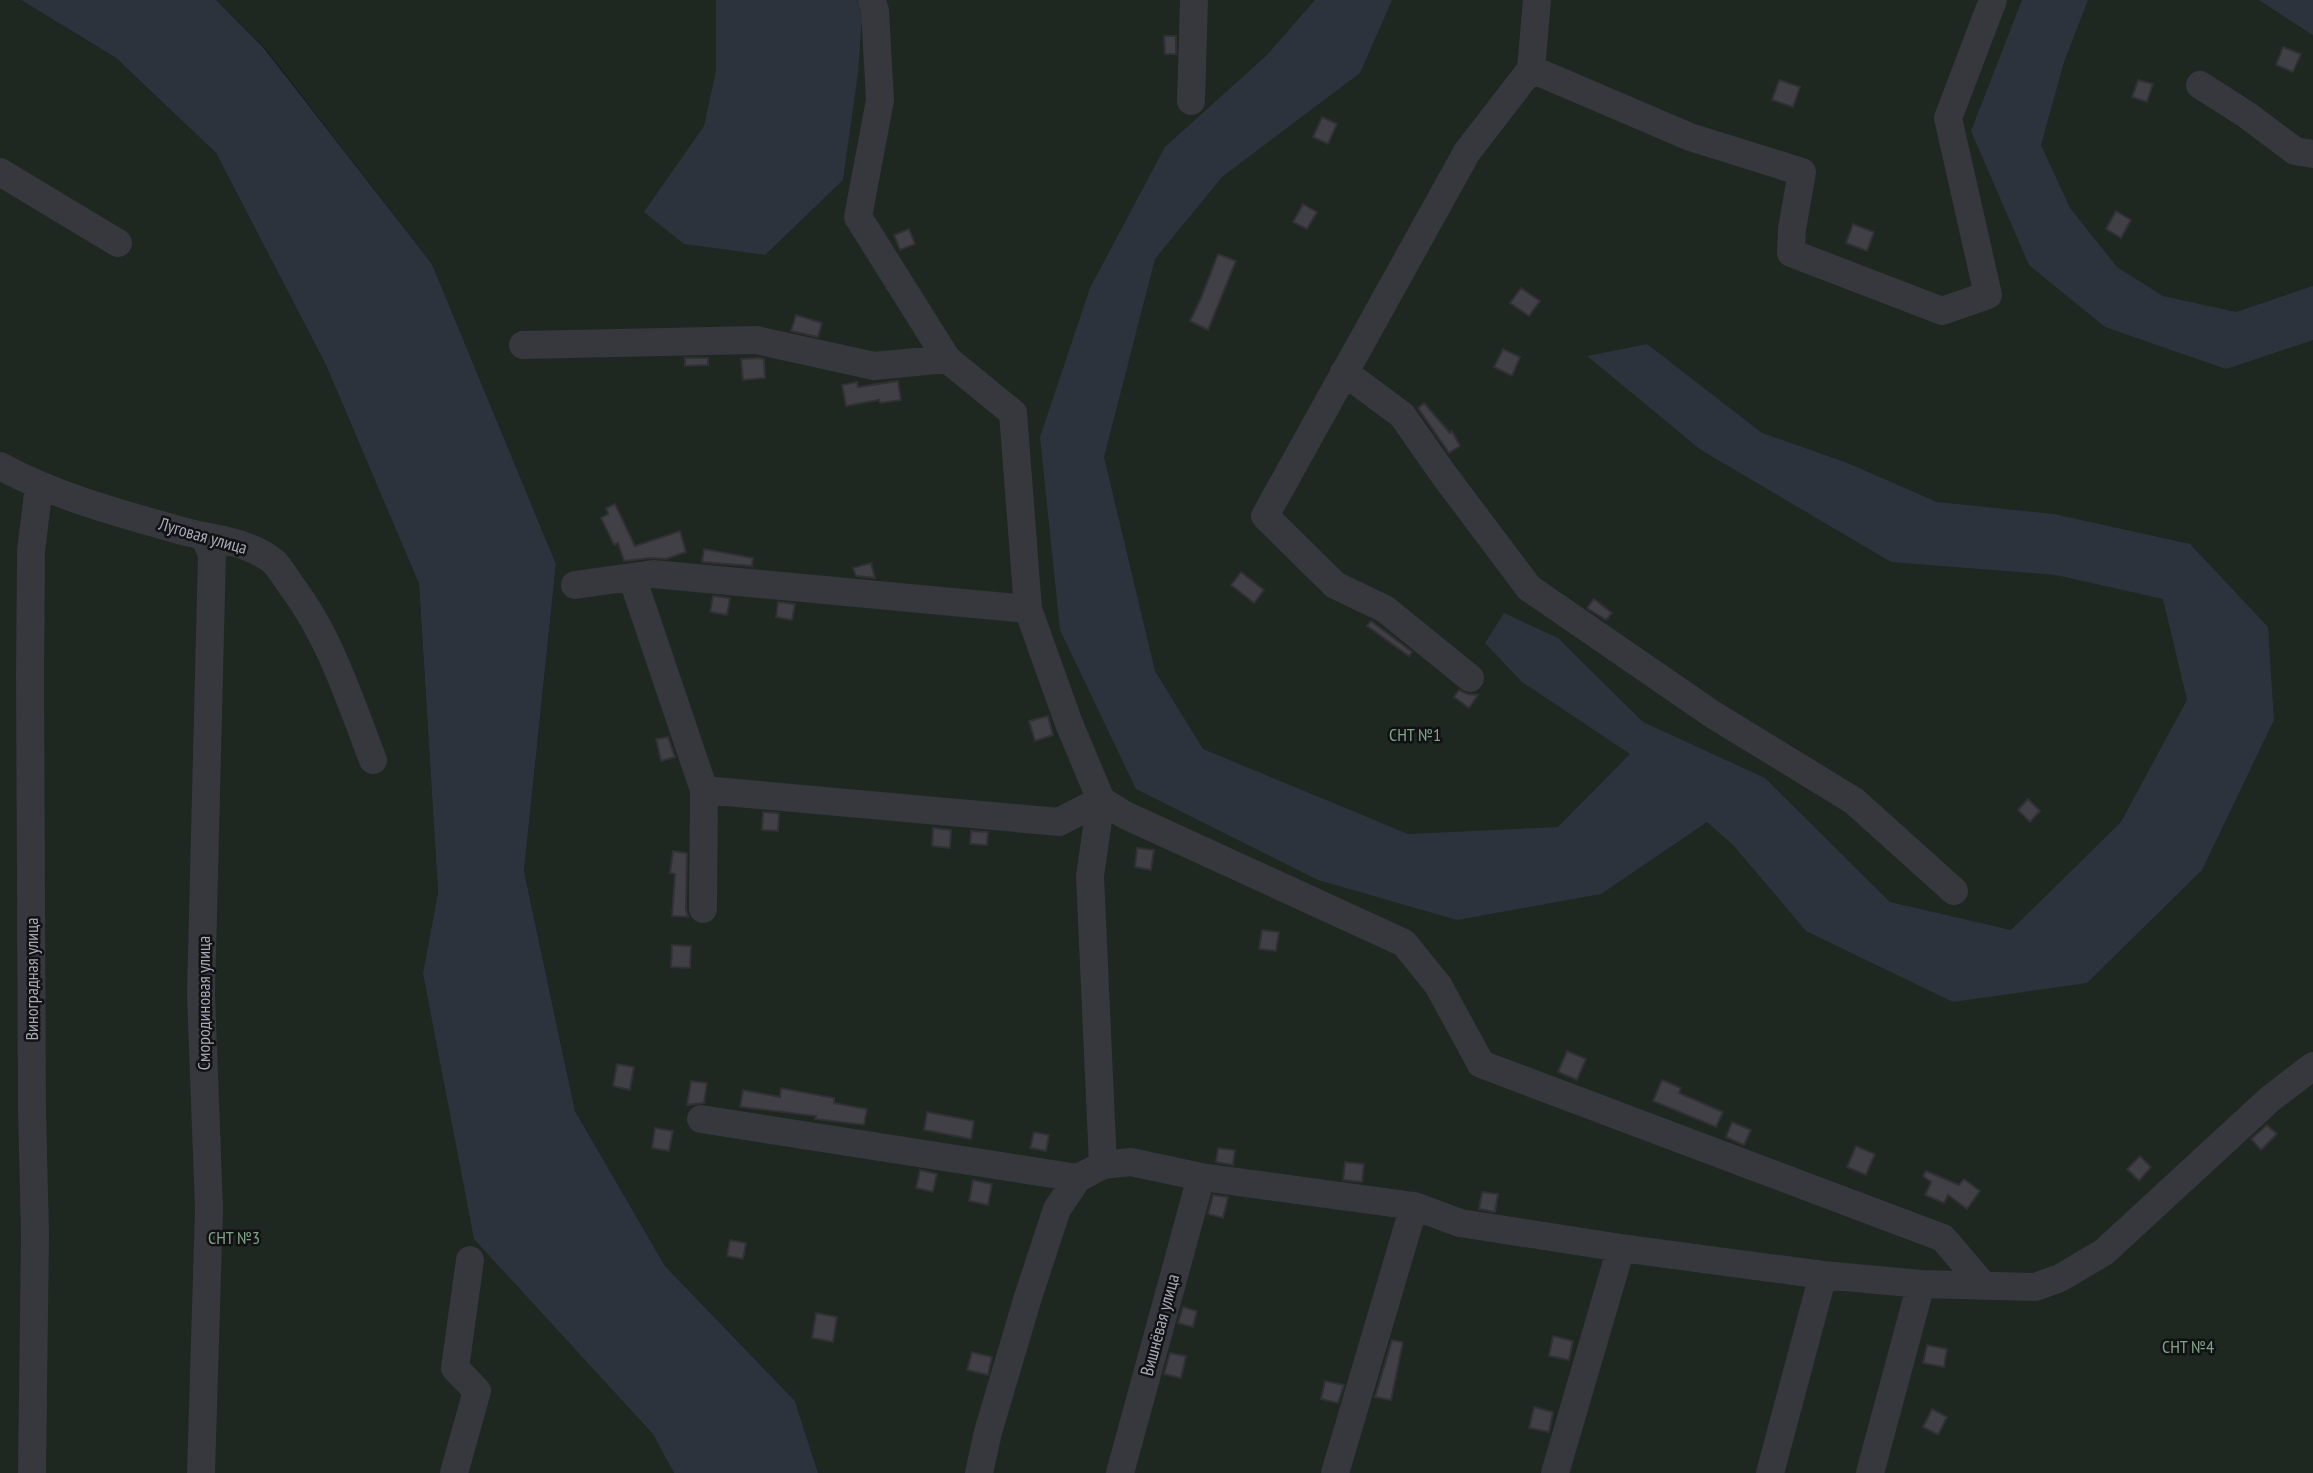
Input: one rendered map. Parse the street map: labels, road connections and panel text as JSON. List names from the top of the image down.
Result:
{
  "streets": {
    "street": [
      "Луговая улица",
      "Виноградная улица",
      "Смородиновая улица",
      "Вишнёвая улица"
    ]
  },
  "crossings": [
    ["Луговая улица", "Виноградная улица"],
    ["Луговая улица", "Смородиновая улица"]
  ],
  "parks": ["СНТ №1", "СНТ №3", "СНТ №4"]
}
